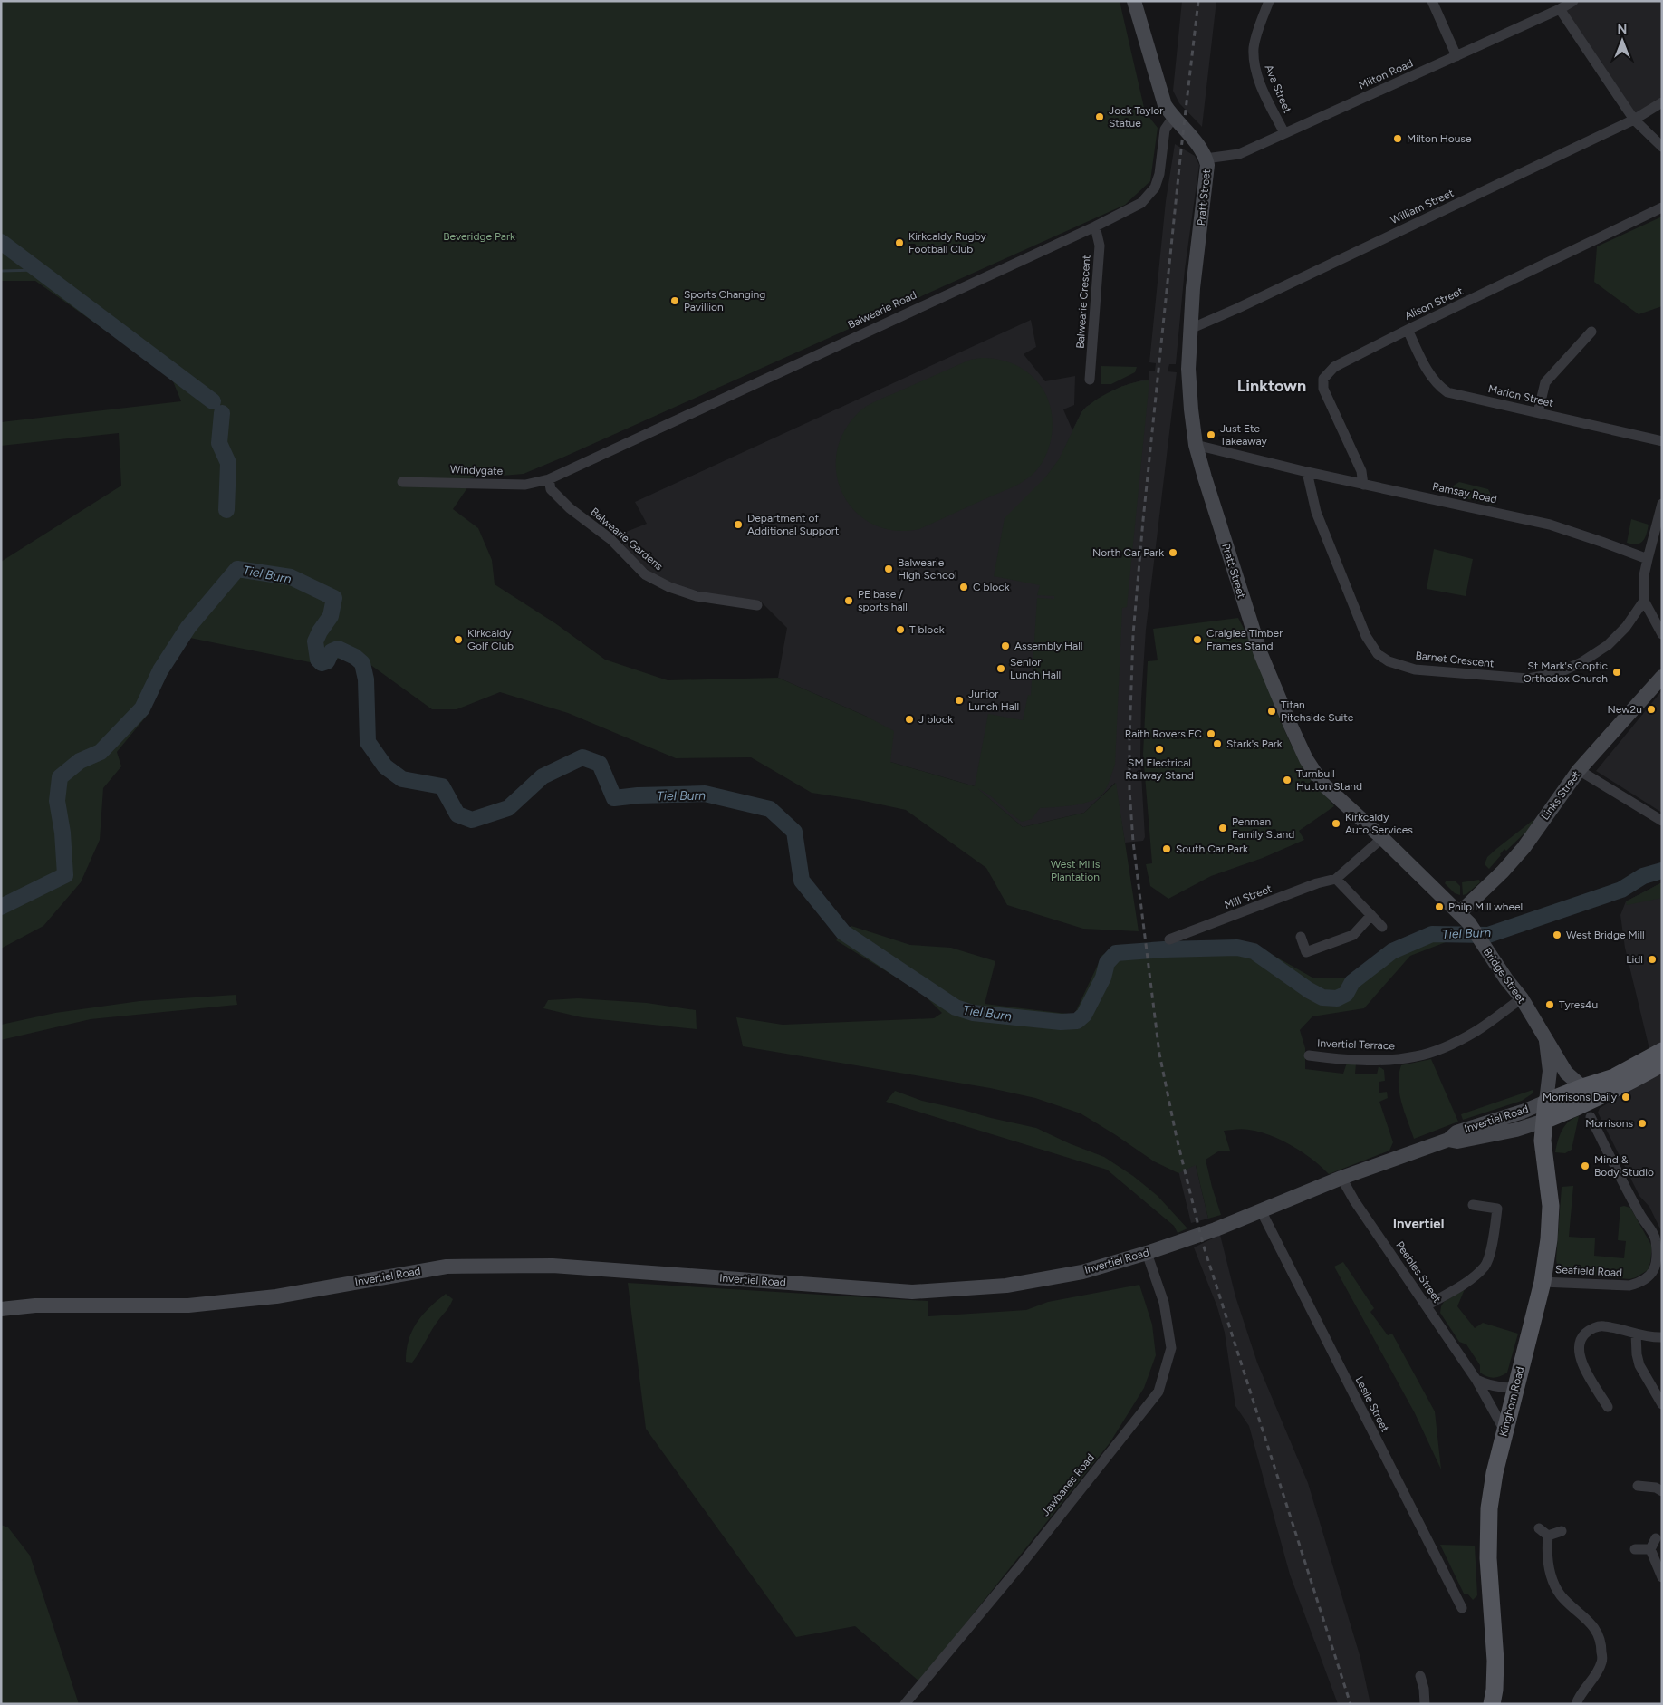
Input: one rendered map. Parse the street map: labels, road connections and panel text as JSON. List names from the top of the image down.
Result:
{
  "streets": {
    "main road": [
      "Pratt Street",
      "Links Street",
      "Bridge Street",
      "Invertiel Road",
      "Kinghorn Road"
    ],
    "street": [
      "Milton Road",
      "Ava Street",
      "William Street",
      "Balwearie Crescent",
      "Alison Street",
      "Balwearie Road",
      "Marion Street",
      "Windygate",
      "Ramsay Road",
      "Balwearie Gardens",
      "Barnet Crescent",
      "Mill Street",
      "Invertiel Terrace",
      "Seafield Road",
      "Peebles Street",
      "Leslie Street",
      "Jawbanes Road"
    ]
  },
  "crossings": [
    ["Milton Road", "Ava Street"],
    ["Milton Road", "Pratt Street"],
    ["Pratt Street", "William Street"],
    ["Pratt Street", "Ramsay Road"],
    ["Pratt Street", "Links Street"],
    ["Pratt Street", "Mill Street"],
    ["Pratt Street", "Bridge Street"],
    ["Balwearie Crescent", "Balwearie Road"],
    ["Alison Street", "Marion Street"],
    ["Alison Street", "Ramsay Road"],
    ["Balwearie Road", "Windygate"],
    ["Balwearie Road", "Balwearie Gardens"],
    ["Windygate", "Balwearie Gardens"],
    ["Ramsay Road", "Barnet Crescent"],
    ["Links Street", "Bridge Street"],
    ["Bridge Street", "Invertiel Terrace"],
    ["Bridge Street", "Invertiel Road"],
    ["Bridge Street", "Kinghorn Road"],
    ["Invertiel Road", "Peebles Street"],
    ["Invertiel Road", "Kinghorn Road"],
    ["Invertiel Road", "Leslie Street"],
    ["Invertiel Road", "Jawbanes Road"],
    ["Seafield Road", "Kinghorn Road"],
    ["Peebles Street", "Kinghorn Road"]
  ],
  "districts": ["Linktown", "Invertiel"],
  "water": ["Tiel Burn"],
  "parks": ["Beveridge Park", "West Mills Plantation"],
  "places": [
    "Jock Taylor Statue",
    "Milton House",
    "Kirkcaldy Rugby Football Club",
    "Sports Changing Pavillion",
    "Just Ete Takeaway",
    "Department of Additional Support",
    "North Car Park",
    "Balwearie High School",
    "C block",
    "PE base / sports hall",
    "T block",
    "Kirkcaldy Golf Club",
    "Craiglea Timber Frames Stand",
    "Assembly Hall",
    "Senior Lunch Hall",
    "St Mark's Coptic Orthodox Church",
    "Junior Lunch Hall",
    "New2u",
    "Titan Pitchside Suite",
    "J block",
    "Raith Rovers FC",
    "Stark's Park",
    "SM Electrical Railway Stand",
    "Turnbull Hutton Stand",
    "Kirkcaldy Auto Services",
    "Penman Family Stand",
    "South Car Park",
    "Philp Mill wheel",
    "West Bridge Mill",
    "Lidl",
    "Tyres4u",
    "Morrisons Daily",
    "Morrisons",
    "Mind & Body Studio"
  ],
  "north": "top"
}
